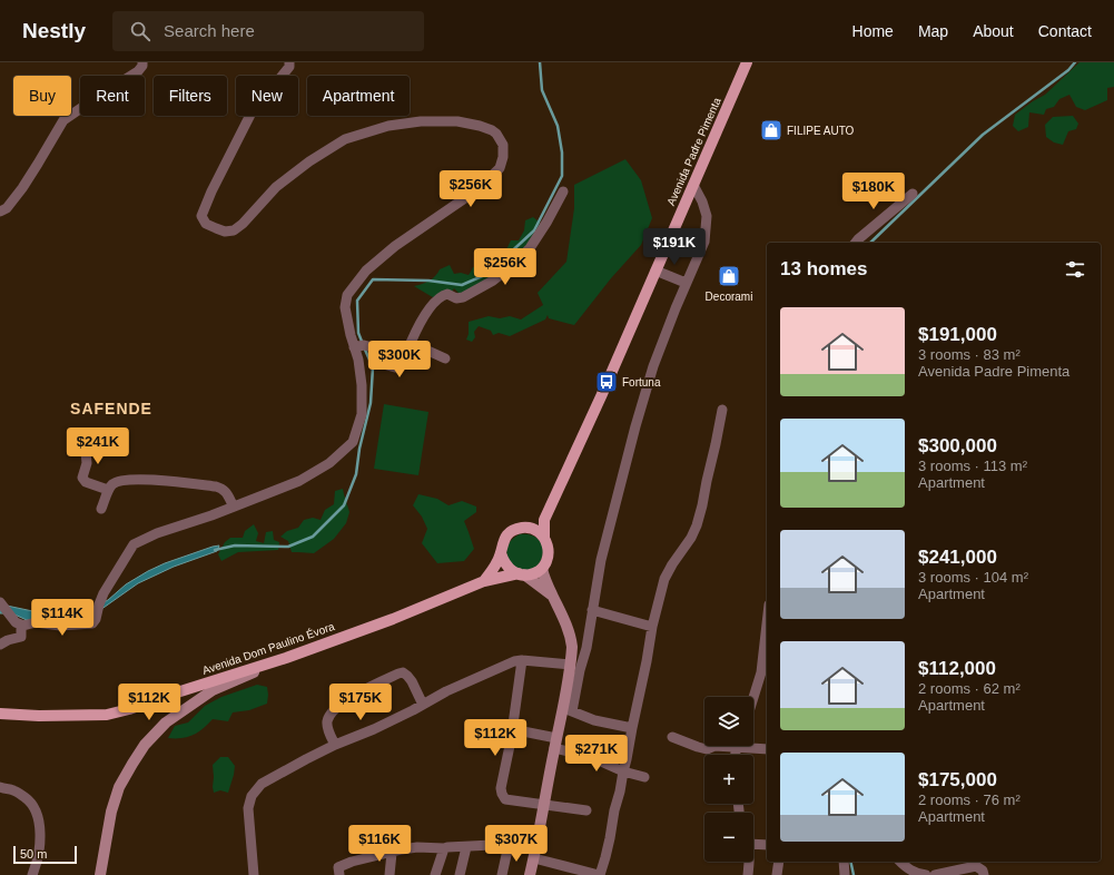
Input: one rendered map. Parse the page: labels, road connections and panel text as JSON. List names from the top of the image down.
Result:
{
  "streets": {
    "main road": ["Avenida Padre Pimenta", "Avenida Dom Paulino Évora"]
  },
  "districts": ["SAFENDE"],
  "places": {
    "shop": ["FILIPE AUTO", "Decorami"],
    "bus stop": ["Fortuna"]
  },
  "scale_bar": "50 m",
  "page": {
    "header": "Nestly",
    "search": "Search here",
    "nav": [
      "Home",
      "Map",
      "About",
      "Contact"
    ],
    "chip": [
      "Buy",
      "Rent",
      "Filters",
      "New",
      "Apartment"
    ],
    "price": [
      "$256K",
      "$180K",
      "$191K",
      "$256K",
      "$300K",
      "$241K",
      "$114K",
      "$112K",
      "$175K",
      "$112K",
      "$271K",
      "$116K",
      "$307K"
    ],
    "heading": "13 homes",
    "list": [
      {
        "name": "$191,000",
        "note": "3 rooms · 83 m² · Avenida Padre Pimenta"
      },
      {
        "name": "$300,000",
        "note": "3 rooms · 113 m² · Apartment"
      },
      {
        "name": "$241,000",
        "note": "3 rooms · 104 m² · Apartment"
      },
      {
        "name": "$112,000",
        "note": "2 rooms · 62 m² · Apartment"
      },
      {
        "name": "$175,000",
        "note": "2 rooms · 76 m² · Apartment"
      }
    ],
    "map_buttons": ["+", "−"],
    "scale": "50 m"
  }
}
